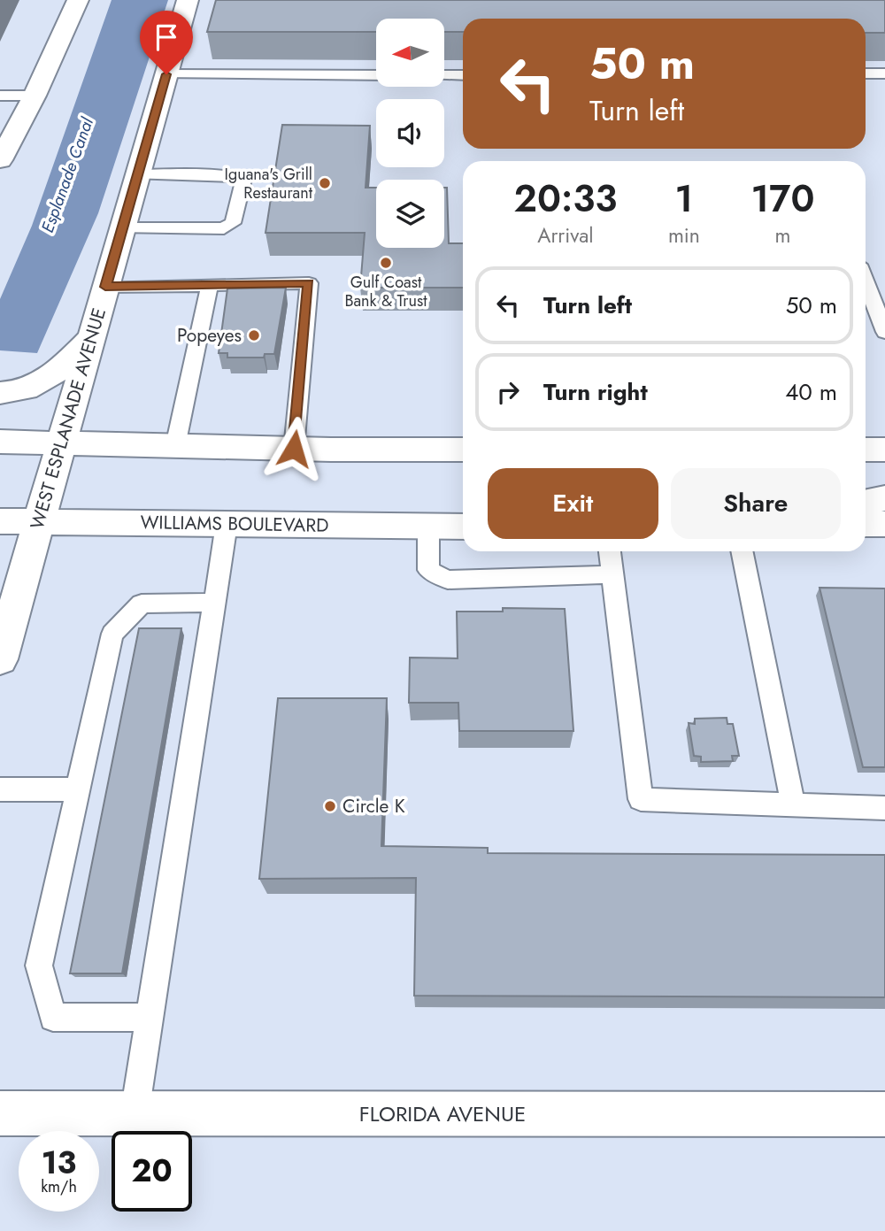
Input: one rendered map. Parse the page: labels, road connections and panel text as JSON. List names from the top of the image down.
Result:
{
  "streets": {
    "main road": ["WEST ESPLANADE AVENUE", "WILLIAMS BOULEVARD", "FLORIDA AVENUE"]
  },
  "crossings": [
    ["WEST ESPLANADE AVENUE", "WILLIAMS BOULEVARD"]
  ],
  "water": ["Esplanade Canal"],
  "places": [
    "Iguana's Grill Restaurant",
    "Gulf Coast Bank & Trust",
    "Popeyes",
    "Circle K"
  ],
  "north": "left",
  "page": {
    "turn": ["50 m", "Turn left"],
    "eta": [
      "20:33",
      "Arrival",
      "1",
      "min",
      "170",
      "m"
    ],
    "list": [
      {
        "name": "Turn left",
        "value": "50 m"
      },
      {
        "name": "Turn right",
        "value": "40 m"
      }
    ],
    "buttons": ["Exit", "Share"],
    "speed": "13 km/h",
    "limit": "20"
  }
}
